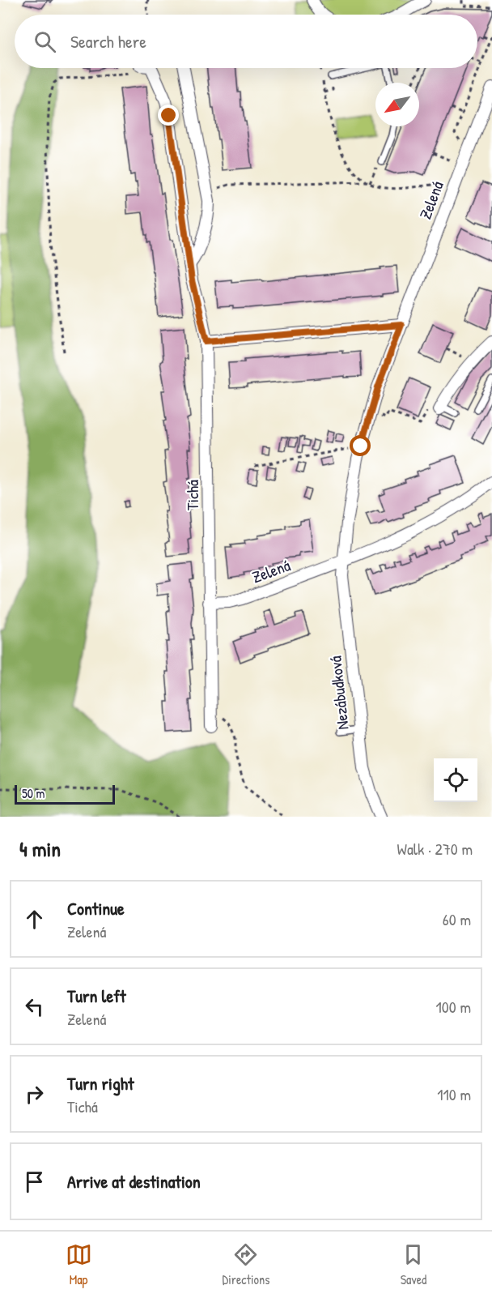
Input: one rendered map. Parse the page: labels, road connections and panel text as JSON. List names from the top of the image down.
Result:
{
  "streets": {
    "street": ["Zelená", "Tichá", "Nezábudková"]
  },
  "crossings": [
    ["Zelená", "Tichá"],
    ["Zelená", "Nezábudková"]
  ],
  "scale_bar": "50 m",
  "north": "bottom left",
  "page": {
    "search": "Search here",
    "scale": "50 m",
    "heading": ["4 min", "Walk · 270 m"],
    "list": [
      ["Continue", "Zelená", "60 m"],
      ["Turn left", "Zelená", "100 m"],
      ["Turn right", "Tichá", "110 m"],
      "Arrive at destination"
    ],
    "nav": ["Map", "Directions", "Saved"]
  }
}
